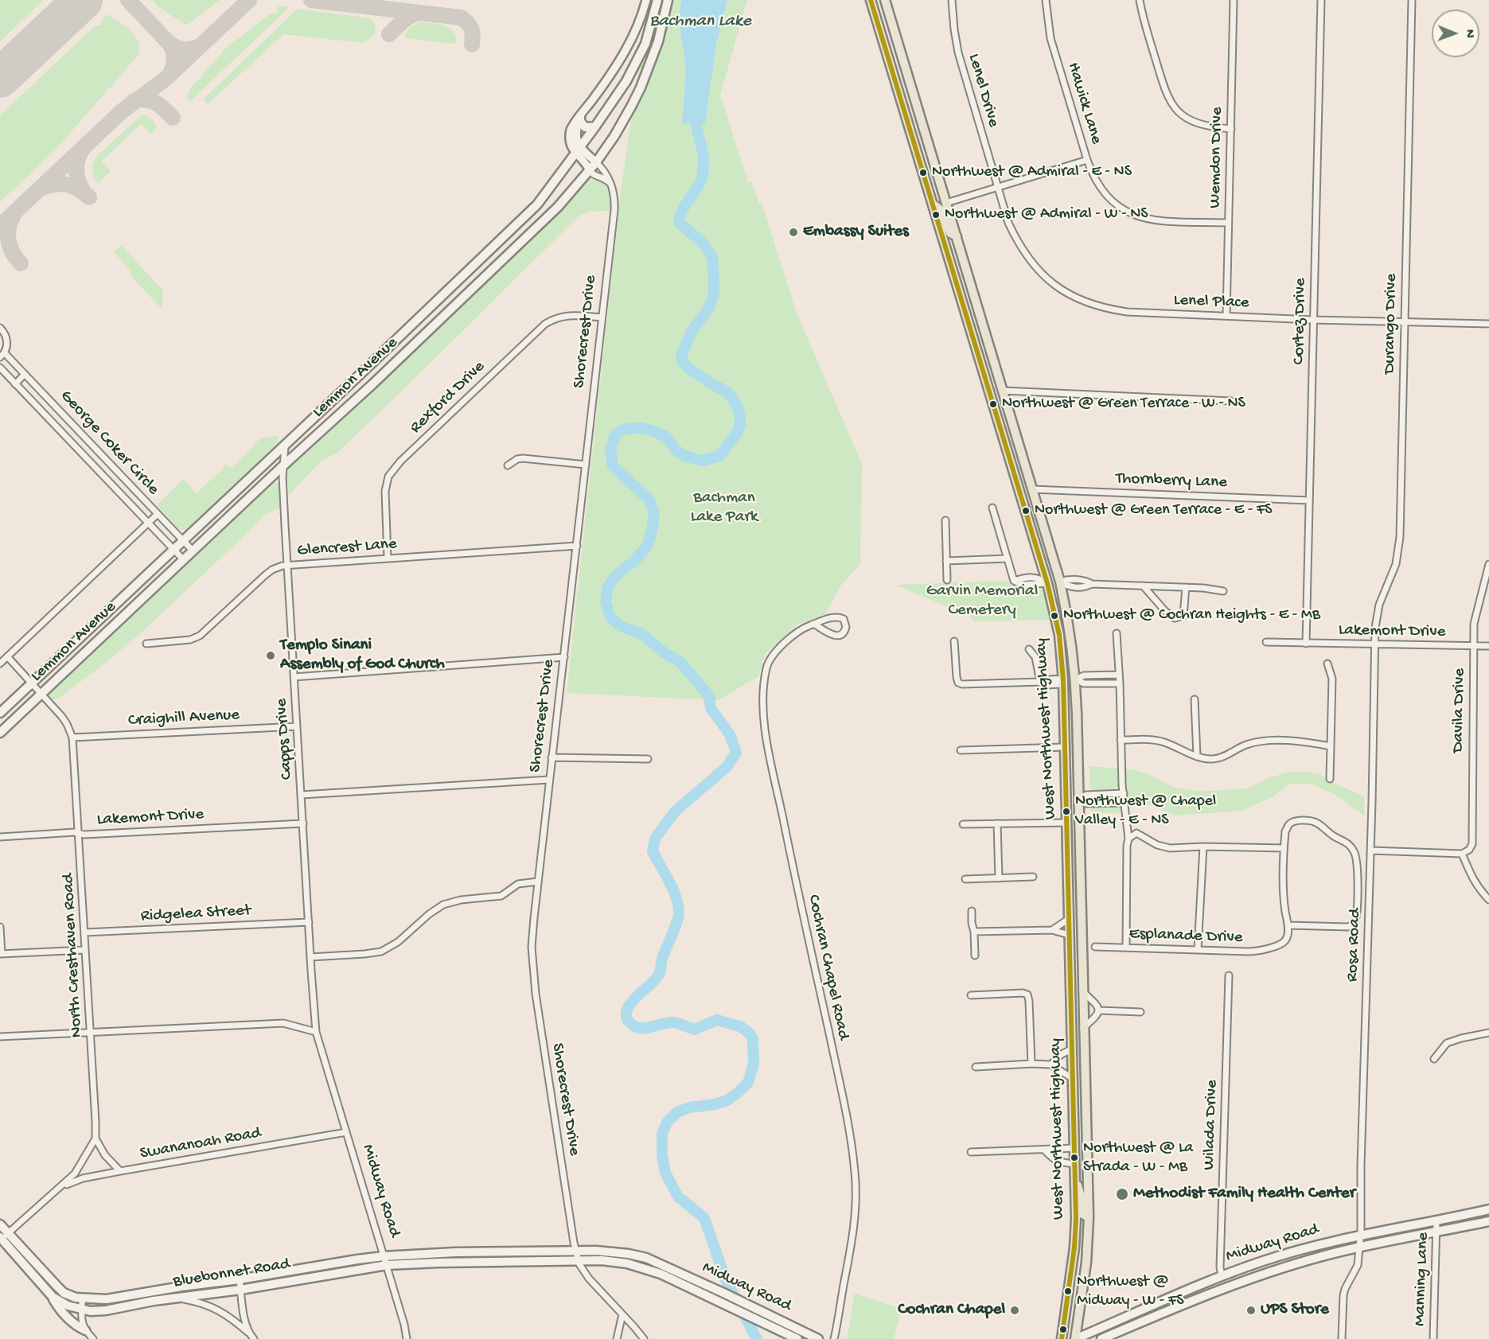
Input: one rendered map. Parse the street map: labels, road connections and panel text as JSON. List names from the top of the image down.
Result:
{
  "streets": {
    "main road": [
      "Lemmon Avenue",
      "West Northwest Highway",
      "Midway Road",
      "Bluebonnet Road"
    ],
    "street": [
      "Lenel Drive",
      "Hawick Lane",
      "Wemdon Drive",
      "Lenel Place",
      "Cortez Drive",
      "Durango Drive",
      "Shorecrest Drive",
      "Rexford Drive",
      "George Coker Circle",
      "Thornberry Lane",
      "Glencrest Lane",
      "Lakemont Drive",
      "Davila Drive",
      "Craighill Avenue",
      "Capps Drive",
      "Ridgelea Street",
      "Esplanade Drive",
      "Rosa Road",
      "North Cresthaven Road",
      "Cochran Chapel Road",
      "Wilada Drive",
      "Swananoah Road",
      "Manning Lane"
    ]
  },
  "crossings": [
    ["Lenel Drive", "Lenel Place"],
    ["Hawick Lane", "Wemdon Drive"],
    ["Wemdon Drive", "Lenel Place"],
    ["Lenel Place", "Cortez Drive"],
    ["Lenel Place", "Durango Drive"],
    ["Cortez Drive", "Thornberry Lane"],
    ["Cortez Drive", "Lakemont Drive"],
    ["Durango Drive", "Lakemont Drive"],
    ["Durango Drive", "Rosa Road"],
    ["Shorecrest Drive", "Lemmon Avenue"],
    ["Shorecrest Drive", "Rexford Drive"],
    ["Shorecrest Drive", "Glencrest Lane"],
    ["Shorecrest Drive", "Midway Road"],
    ["Lemmon Avenue", "George Coker Circle"],
    ["Lemmon Avenue", "Capps Drive"],
    ["Lemmon Avenue", "North Cresthaven Road"],
    ["Rexford Drive", "Glencrest Lane"],
    ["Thornberry Lane", "West Northwest Highway"],
    ["Glencrest Lane", "Capps Drive"],
    ["Lakemont Drive", "Davila Drive"],
    ["Lakemont Drive", "Capps Drive"],
    ["Lakemont Drive", "Rosa Road"],
    ["Lakemont Drive", "North Cresthaven Road"],
    ["Craighill Avenue", "Capps Drive"],
    ["Craighill Avenue", "North Cresthaven Road"],
    ["West Northwest Highway", "Midway Road"],
    ["Capps Drive", "Ridgelea Street"],
    ["Capps Drive", "Midway Road"],
    ["Ridgelea Street", "North Cresthaven Road"],
    ["Rosa Road", "Midway Road"],
    ["Wilada Drive", "Midway Road"],
    ["Swananoah Road", "Midway Road"],
    ["Midway Road", "Bluebonnet Road"],
    ["Midway Road", "Manning Lane"]
  ],
  "water": ["Bachman Lake"],
  "parks": ["Bachman Lake Park", "Garvin Memorial Cemetery"],
  "places": [
    "Northwest @ Admiral - E - NS",
    "Northwest @ Admiral - W - NS",
    "Embassy Suites",
    "Northwest @ Green Terrace - W - NS",
    "Northwest @ Green Terrace - E - FS",
    "Northwest @ Cochran Heights - E - MB",
    "Templo Sinani Assembly of God Church",
    "Northwest @ Chapel Valley - E - NS",
    "Northwest @ La Strada - W - MB",
    "Methodist Family Health Center",
    "Northwest @ Midway - W - FS",
    "Cochran Chapel",
    "UPS Store"
  ],
  "north": "right"
}
